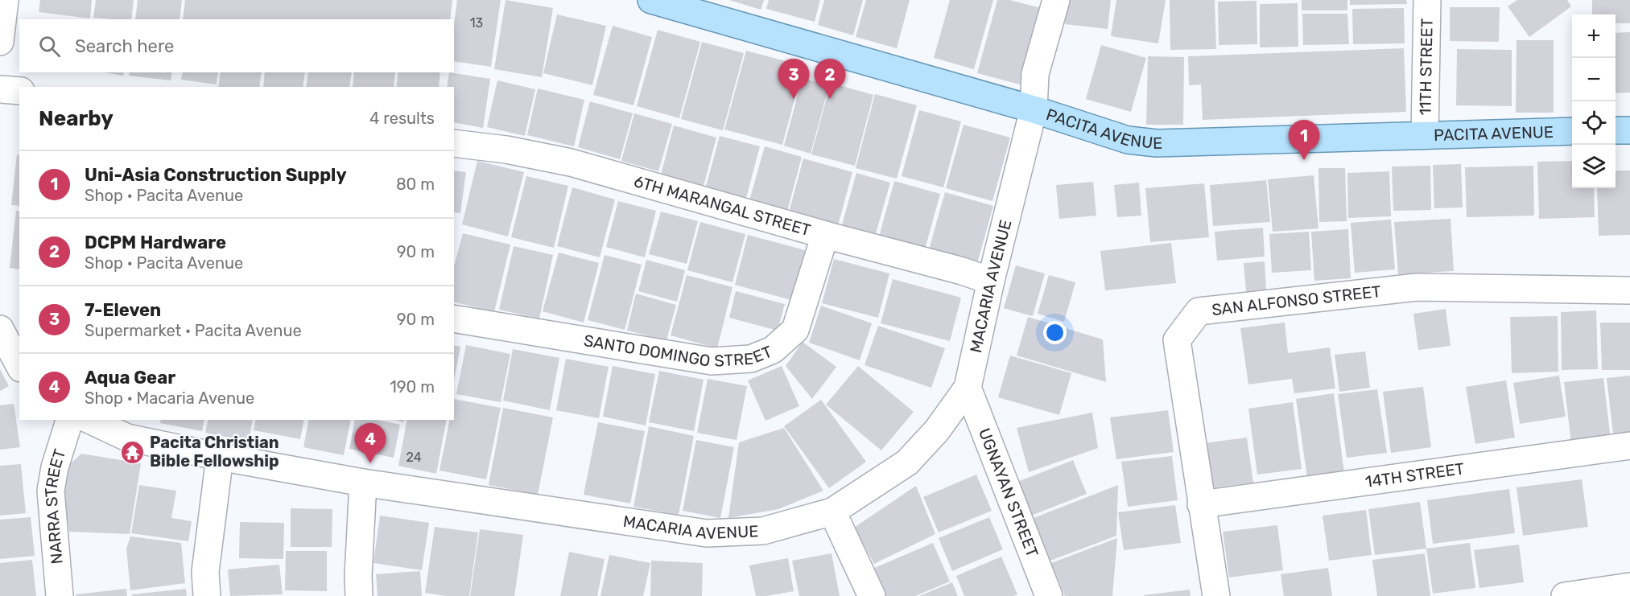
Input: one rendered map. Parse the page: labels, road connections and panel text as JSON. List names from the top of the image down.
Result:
{
  "streets": {
    "main road": ["PACITA AVENUE"],
    "street": [
      "11TH STREET",
      "6TH MARANGAL STREET",
      "MACARIA AVENUE",
      "SAN ALFONSO STREET",
      "SANTO DOMINGO STREET",
      "14TH STREET",
      "UGNAYAN STREET",
      "NARRA STREET"
    ]
  },
  "crossings": [
    ["11TH STREET", "PACITA AVENUE"],
    ["PACITA AVENUE", "MACARIA AVENUE"],
    ["6TH MARANGAL STREET", "MACARIA AVENUE"],
    ["6TH MARANGAL STREET", "SANTO DOMINGO STREET"],
    ["MACARIA AVENUE", "UGNAYAN STREET"],
    ["SAN ALFONSO STREET", "14TH STREET"]
  ],
  "places": {
    "temple": ["Pacita Christian Bible Fellowship"]
  },
  "house_numbers": ["13", "24"],
  "page": {
    "map_buttons": ["+", "−"],
    "search": "Search here",
    "pins": [
      "2",
      "3",
      "1",
      "4"
    ],
    "heading": ["Nearby", "4 results"],
    "list": [
      {
        "mark": "1",
        "name": "Uni-Asia Construction Supply",
        "note": "Shop · Pacita Avenue",
        "value": "80 m"
      },
      {
        "mark": "2",
        "name": "DCPM Hardware",
        "note": "Shop · Pacita Avenue",
        "value": "90 m"
      },
      {
        "mark": "3",
        "name": "7-Eleven",
        "note": "Supermarket · Pacita Avenue",
        "value": "90 m"
      },
      {
        "mark": "4",
        "name": "Aqua Gear",
        "note": "Shop · Macaria Avenue",
        "value": "190 m"
      }
    ]
  }
}
